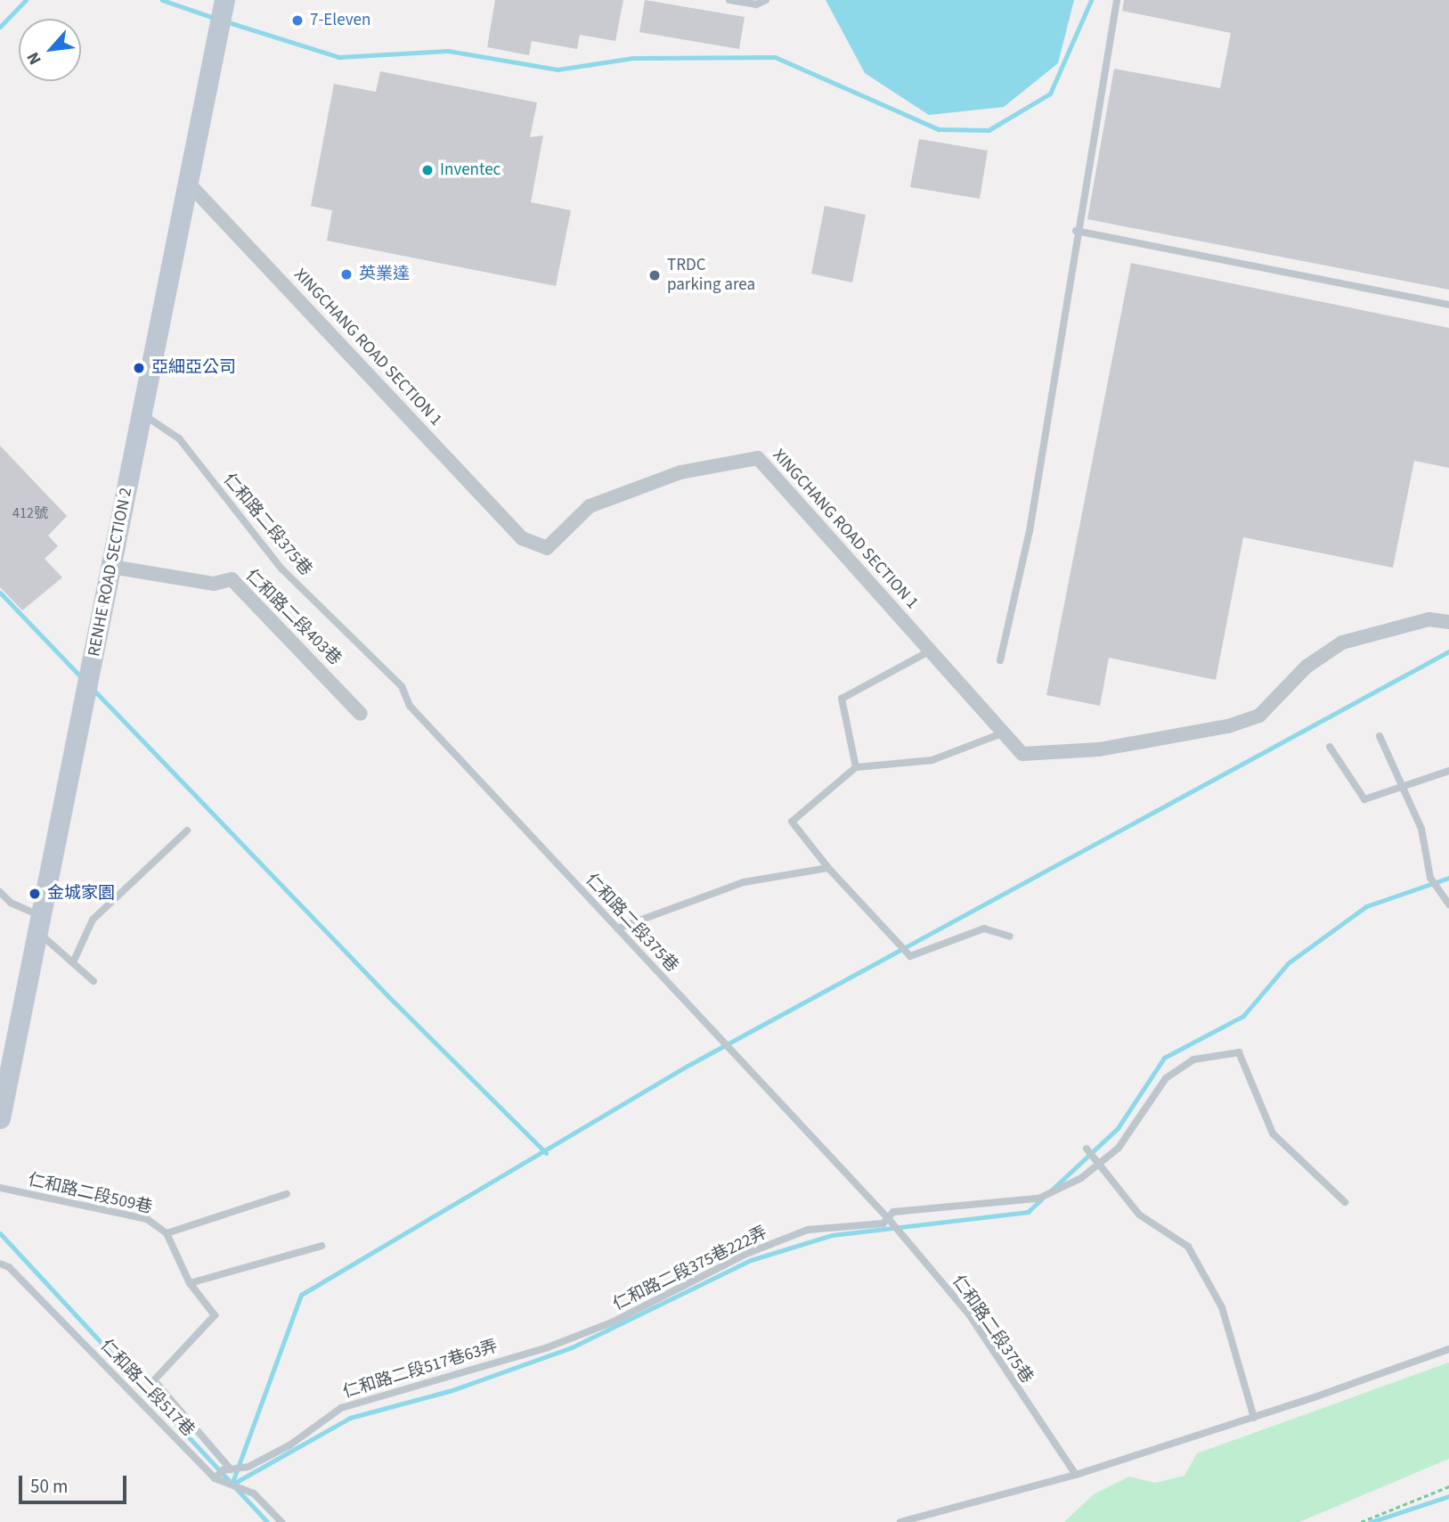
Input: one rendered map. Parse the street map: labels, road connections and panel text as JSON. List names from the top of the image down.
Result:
{
  "streets": {
    "main road": ["RENHE ROAD SECTION 2"],
    "street": ["XINGCHANG ROAD SECTION 1", "仁和路二段403巷"],
    "lane": [
      "仁和路二段375巷",
      "仁和路二段509巷",
      "仁和路二段375巷222弄",
      "仁和路二段517巷63弄",
      "仁和路二段517巷"
    ]
  },
  "crossings": [
    ["XINGCHANG ROAD SECTION 1", "RENHE ROAD SECTION 2"],
    ["仁和路二段375巷", "RENHE ROAD SECTION 2"],
    ["仁和路二段375巷", "仁和路二段375巷222弄"],
    ["RENHE ROAD SECTION 2", "仁和路二段403巷"],
    ["仁和路二段509巷", "仁和路二段517巷63弄"],
    ["仁和路二段375巷222弄", "仁和路二段517巷63弄"],
    ["仁和路二段517巷63弄", "仁和路二段517巷"]
  ],
  "places": [
    "7-Eleven",
    "Inventec",
    "英業達",
    "TRDC parking area",
    "亞細亞公司",
    "金城家園"
  ],
  "house_numbers": ["412號"],
  "scale_bar": "50 m",
  "north": "bottom left"
}
